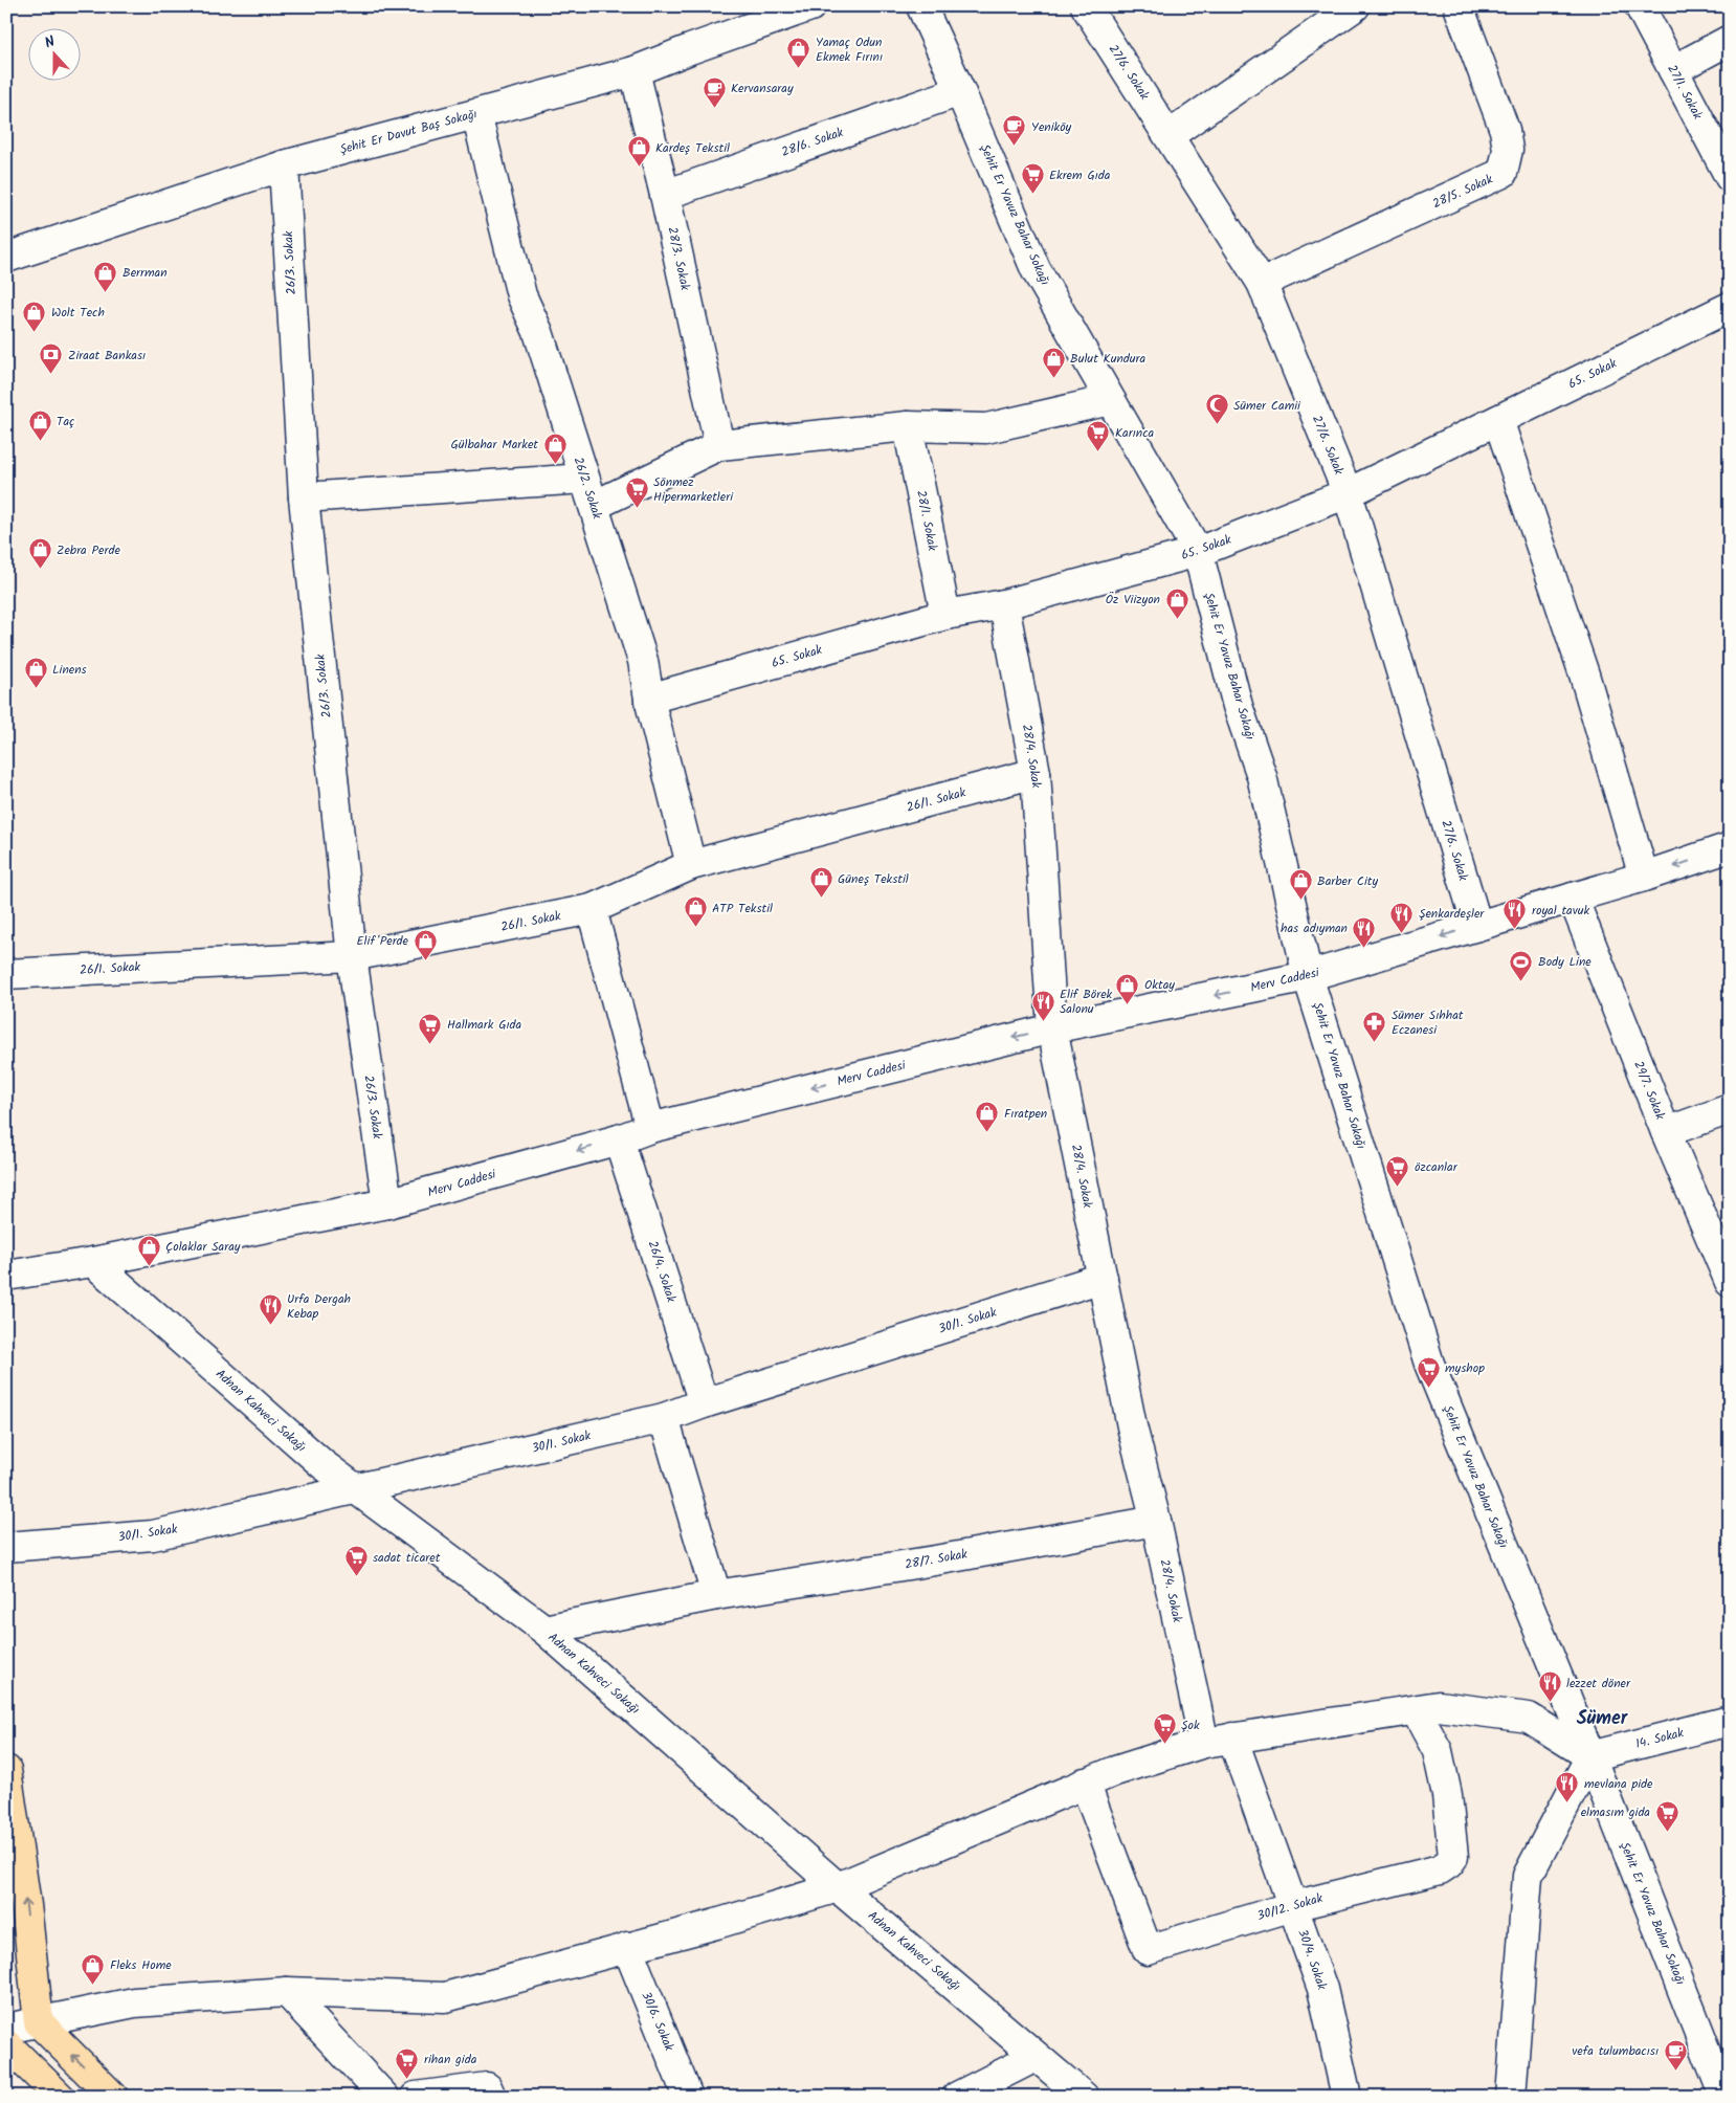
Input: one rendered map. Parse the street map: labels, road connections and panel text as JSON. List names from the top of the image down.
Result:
{
  "streets": {
    "street": [
      "27/6. Sokak",
      "27/1. Sokak",
      "Şehit Er Davut Baş Sokağı",
      "28/6. Sokak",
      "28/5. Sokak",
      "Şehit Er Yavuz Bahar Sokağı",
      "28/3. Sokak",
      "26/3. Sokak",
      "65. Sokak",
      "26/2. Sokak",
      "28/1. Sokak",
      "28/4. Sokak",
      "26/1. Sokak",
      "Merv Caddesi",
      "29/7. Sokak",
      "26/4. Sokak",
      "30/1. Sokak",
      "Adnan Kahveci Sokağı",
      "28/7. Sokak",
      "14. Sokak",
      "30/12. Sokak",
      "30/4. Sokak",
      "30/6. Sokak"
    ]
  },
  "crossings": [
    ["27/6. Sokak", "28/5. Sokak"],
    ["27/6. Sokak", "65. Sokak"],
    ["27/6. Sokak", "Merv Caddesi"],
    ["Şehit Er Davut Baş Sokağı", "28/3. Sokak"],
    ["Şehit Er Davut Baş Sokağı", "26/3. Sokak"],
    ["Şehit Er Davut Baş Sokağı", "26/2. Sokak"],
    ["28/6. Sokak", "Şehit Er Yavuz Bahar Sokağı"],
    ["28/6. Sokak", "28/3. Sokak"],
    ["Şehit Er Yavuz Bahar Sokağı", "65. Sokak"],
    ["Şehit Er Yavuz Bahar Sokağı", "Merv Caddesi"],
    ["Şehit Er Yavuz Bahar Sokağı", "14. Sokak"],
    ["26/3. Sokak", "26/1. Sokak"],
    ["26/3. Sokak", "Merv Caddesi"],
    ["65. Sokak", "26/2. Sokak"],
    ["65. Sokak", "28/1. Sokak"],
    ["65. Sokak", "28/4. Sokak"],
    ["26/2. Sokak", "26/1. Sokak"],
    ["28/4. Sokak", "26/1. Sokak"],
    ["28/4. Sokak", "Merv Caddesi"],
    ["28/4. Sokak", "30/1. Sokak"],
    ["28/4. Sokak", "28/7. Sokak"],
    ["Merv Caddesi", "29/7. Sokak"],
    ["Merv Caddesi", "26/4. Sokak"],
    ["Merv Caddesi", "Adnan Kahveci Sokağı"],
    ["26/4. Sokak", "30/1. Sokak"],
    ["30/1. Sokak", "Adnan Kahveci Sokağı"],
    ["Adnan Kahveci Sokağı", "28/7. Sokak"],
    ["30/12. Sokak", "30/4. Sokak"]
  ],
  "one_way": ["Merv Caddesi"],
  "districts": ["Sümer"],
  "places": {
    "shop": [
      "Yamaç Odun Ekmek Fırını",
      "Kardeş Tekstil",
      "Berrman",
      "Wolt Tech",
      "Bulut Kundura",
      "Taç",
      "Gülbahar Market",
      "Zebra Perde",
      "Öz Viizyon",
      "Linens",
      "Güneş Tekstil",
      "Barber City",
      "ATP Tekstil",
      "Elif Perde",
      "Oktay",
      "Fıratpen",
      "Çolaklar Saray",
      "Fleks Home"
    ],
    "cafe": ["Kervansaray", "Yeniköy", "vefa tulumbacısı"],
    "supermarket": [
      "Ekrem Gıda",
      "Karınca",
      "Sönmez Hipermarketleri",
      "Hallmark Gıda",
      "özcanlar",
      "myshop",
      "sadat ticaret",
      "Şok",
      "elmasım gida",
      "rihan gida"
    ],
    "bank": ["Ziraat Bankası"],
    "mosque": ["Sümer Camii"],
    "restaurant": [
      "royal tavuk",
      "Şenkardeşler",
      "has adıyman",
      "Elif Börek Salonu",
      "Urfa Dergah Kebap",
      "lezzet döner",
      "mevlana pide"
    ],
    "sports": ["Body Line"],
    "pharmacy": ["Sümer Sıhhat Eczanesi"]
  },
  "north": "top"
}
